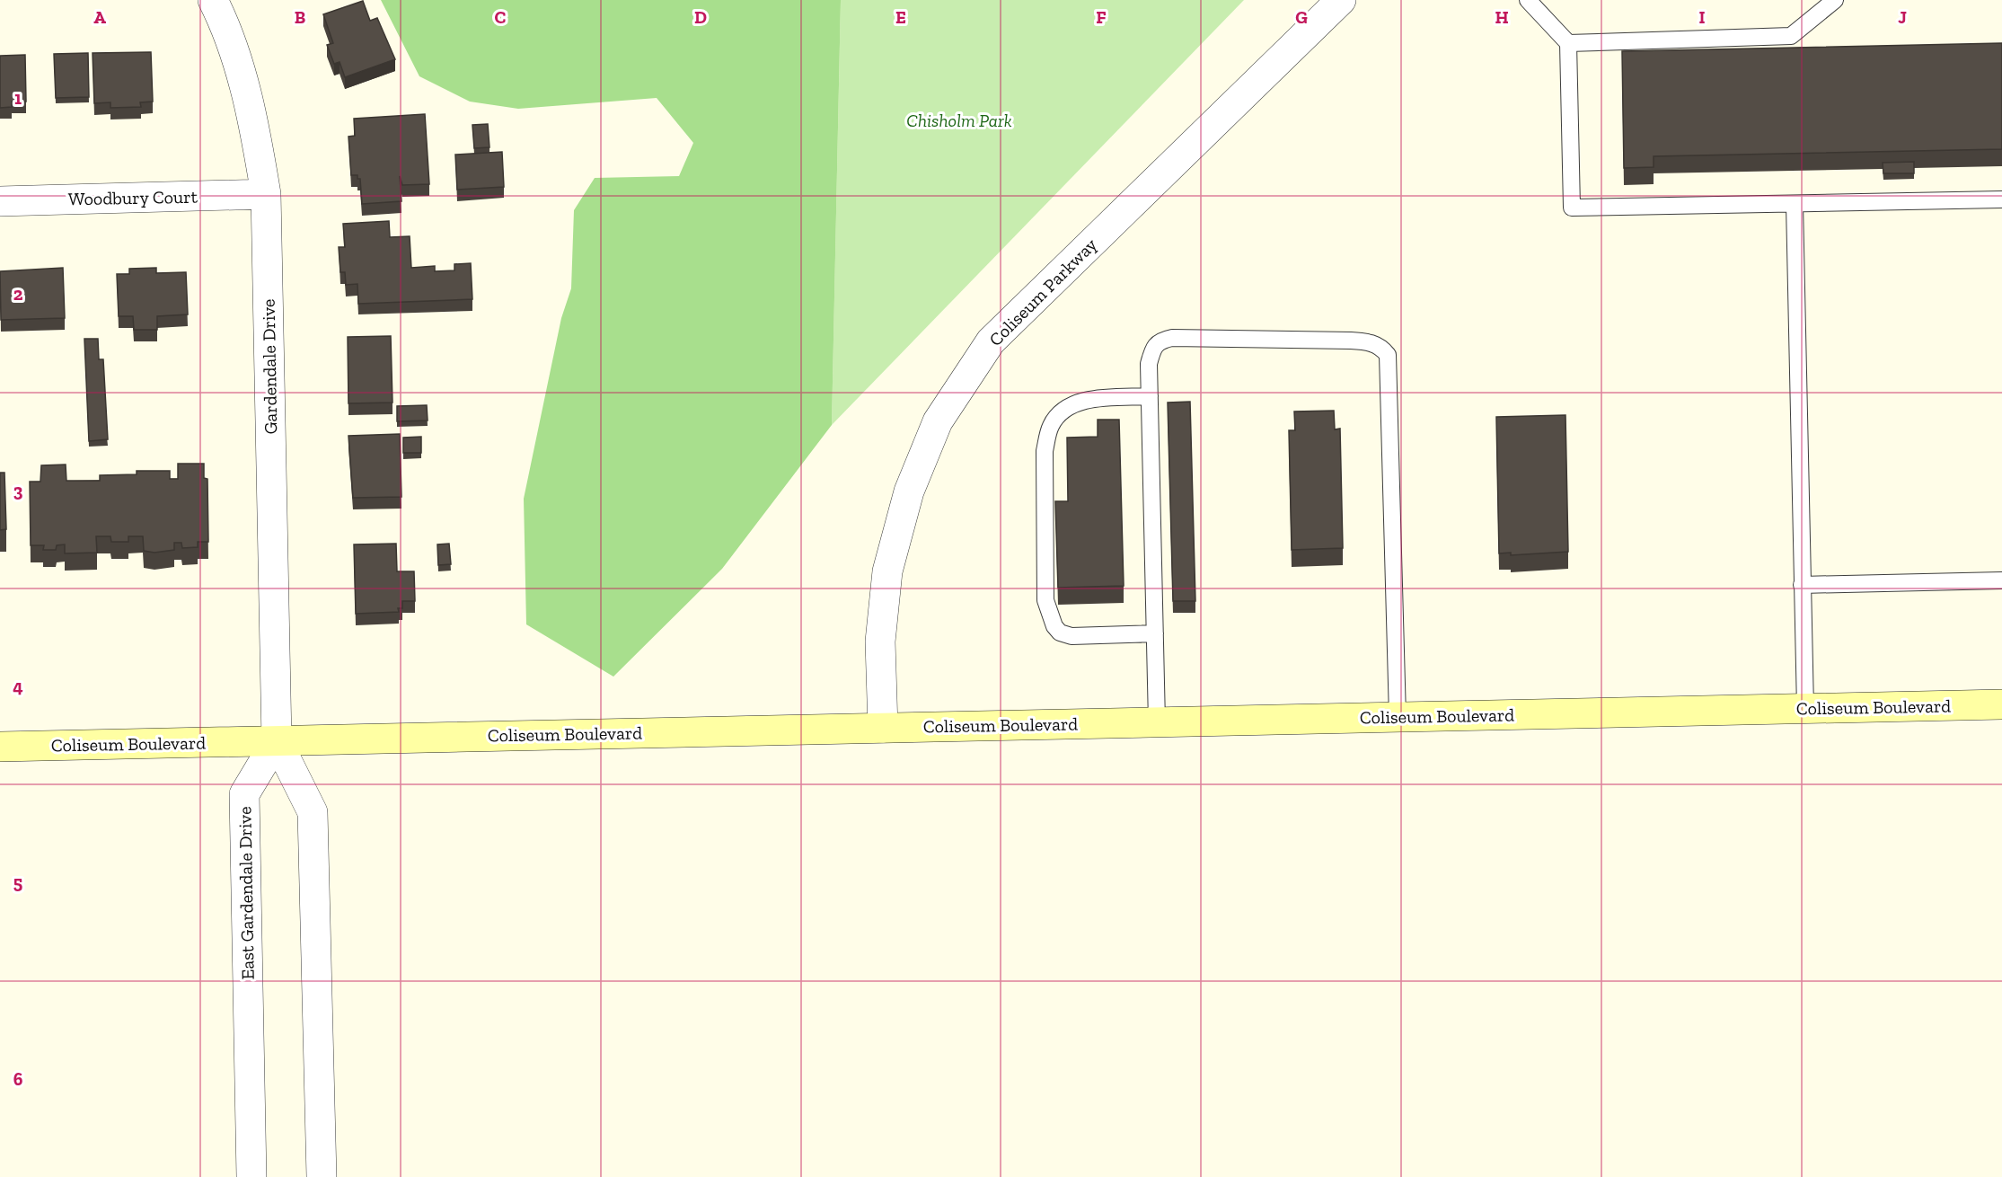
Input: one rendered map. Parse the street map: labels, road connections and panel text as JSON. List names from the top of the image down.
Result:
{
  "streets": {
    "main road": ["Coliseum Boulevard"],
    "street": [
      "Woodbury Court",
      "Coliseum Parkway",
      "Gardendale Drive",
      "East Gardendale Drive"
    ]
  },
  "crossings": [
    ["Woodbury Court", "Gardendale Drive"],
    ["Coliseum Parkway", "Coliseum Boulevard"],
    ["Gardendale Drive", "Coliseum Boulevard"],
    ["Gardendale Drive", "East Gardendale Drive"],
    ["Coliseum Boulevard", "East Gardendale Drive"]
  ],
  "parks": ["Chisholm Park"],
  "grid": {
    "columns": [
      "A",
      "B",
      "C",
      "D",
      "E",
      "F",
      "G",
      "H",
      "I",
      "J"
    ],
    "rows": [
      "1",
      "2",
      "3",
      "4",
      "5",
      "6"
    ]
  }
}
